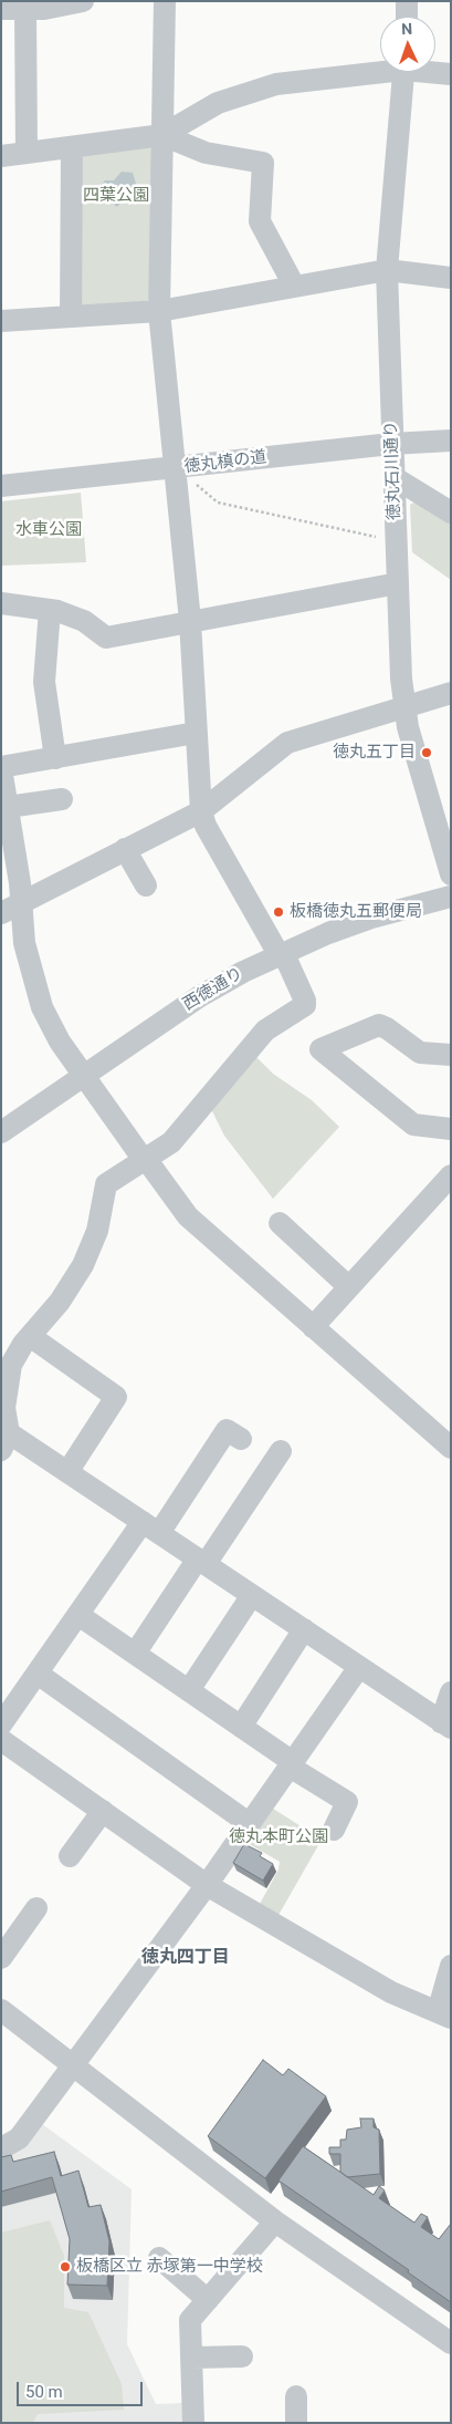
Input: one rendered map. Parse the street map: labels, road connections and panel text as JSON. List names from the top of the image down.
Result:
{
  "streets": {
    "street": ["徳丸槙の道", "徳丸石川通り", "西徳通り"]
  },
  "crossings": [
    ["徳丸槙の道", "徳丸石川通り"]
  ],
  "districts": ["徳丸四丁目"],
  "parks": ["四葉公園", "水車公園", "徳丸本町公園"],
  "places": ["徳丸五丁目", "板橋徳丸五郵便局", "板橋区立 赤塚第一中学校"],
  "scale_bar": "50 m",
  "north": "top"
}
